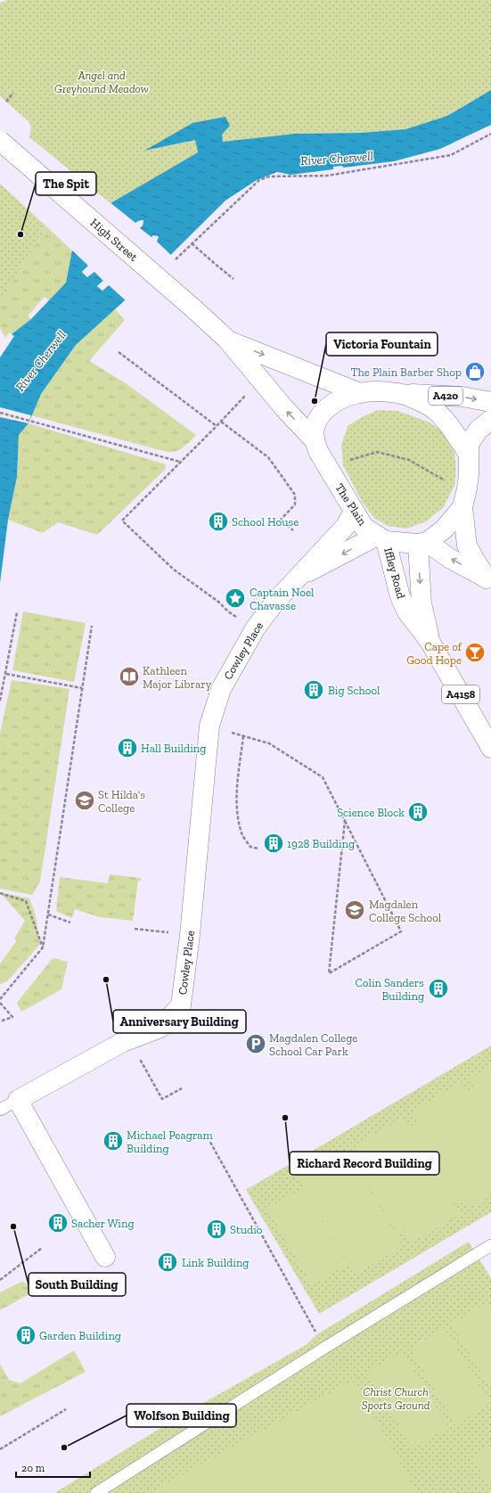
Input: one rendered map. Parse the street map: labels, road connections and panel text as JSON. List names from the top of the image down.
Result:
{
  "streets": {
    "street": [
      "High Street",
      "A420",
      "The Plain",
      "Iffley Road",
      "Cowley Place",
      "A4158"
    ]
  },
  "crossings": [
    ["High Street", "The Plain"],
    ["The Plain", "Iffley Road"],
    ["The Plain", "Cowley Place"],
    ["Iffley Road", "Cowley Place"]
  ],
  "water": ["River Cherwell"],
  "parks": ["Angel and Greyhound Meadow", "Christ Church Sports Ground"],
  "places": {
    "other": [
      "The Spit",
      "Victoria Fountain",
      "Anniversary Building",
      "Richard Record Building",
      "South Building",
      "Wolfson Building"
    ],
    "shop": ["The Plain Barber Shop"],
    "building": [
      "School House",
      "Big School",
      "Hall Building",
      "Science Block",
      "1928 Building",
      "Colin Sanders Building",
      "Michael Peagram Building",
      "Sacher Wing",
      "Studio",
      "Link Building",
      "Garden Building"
    ],
    "place": ["Captain Noel Chavasse"],
    "bar": ["Cape of Good Hope"],
    "library": ["Kathleen Major Library"],
    "school or university": ["St Hilda's College", "Magdalen College School"],
    "parking": ["Magdalen College School Car Park"]
  },
  "scale_bar": "20 m"
}
